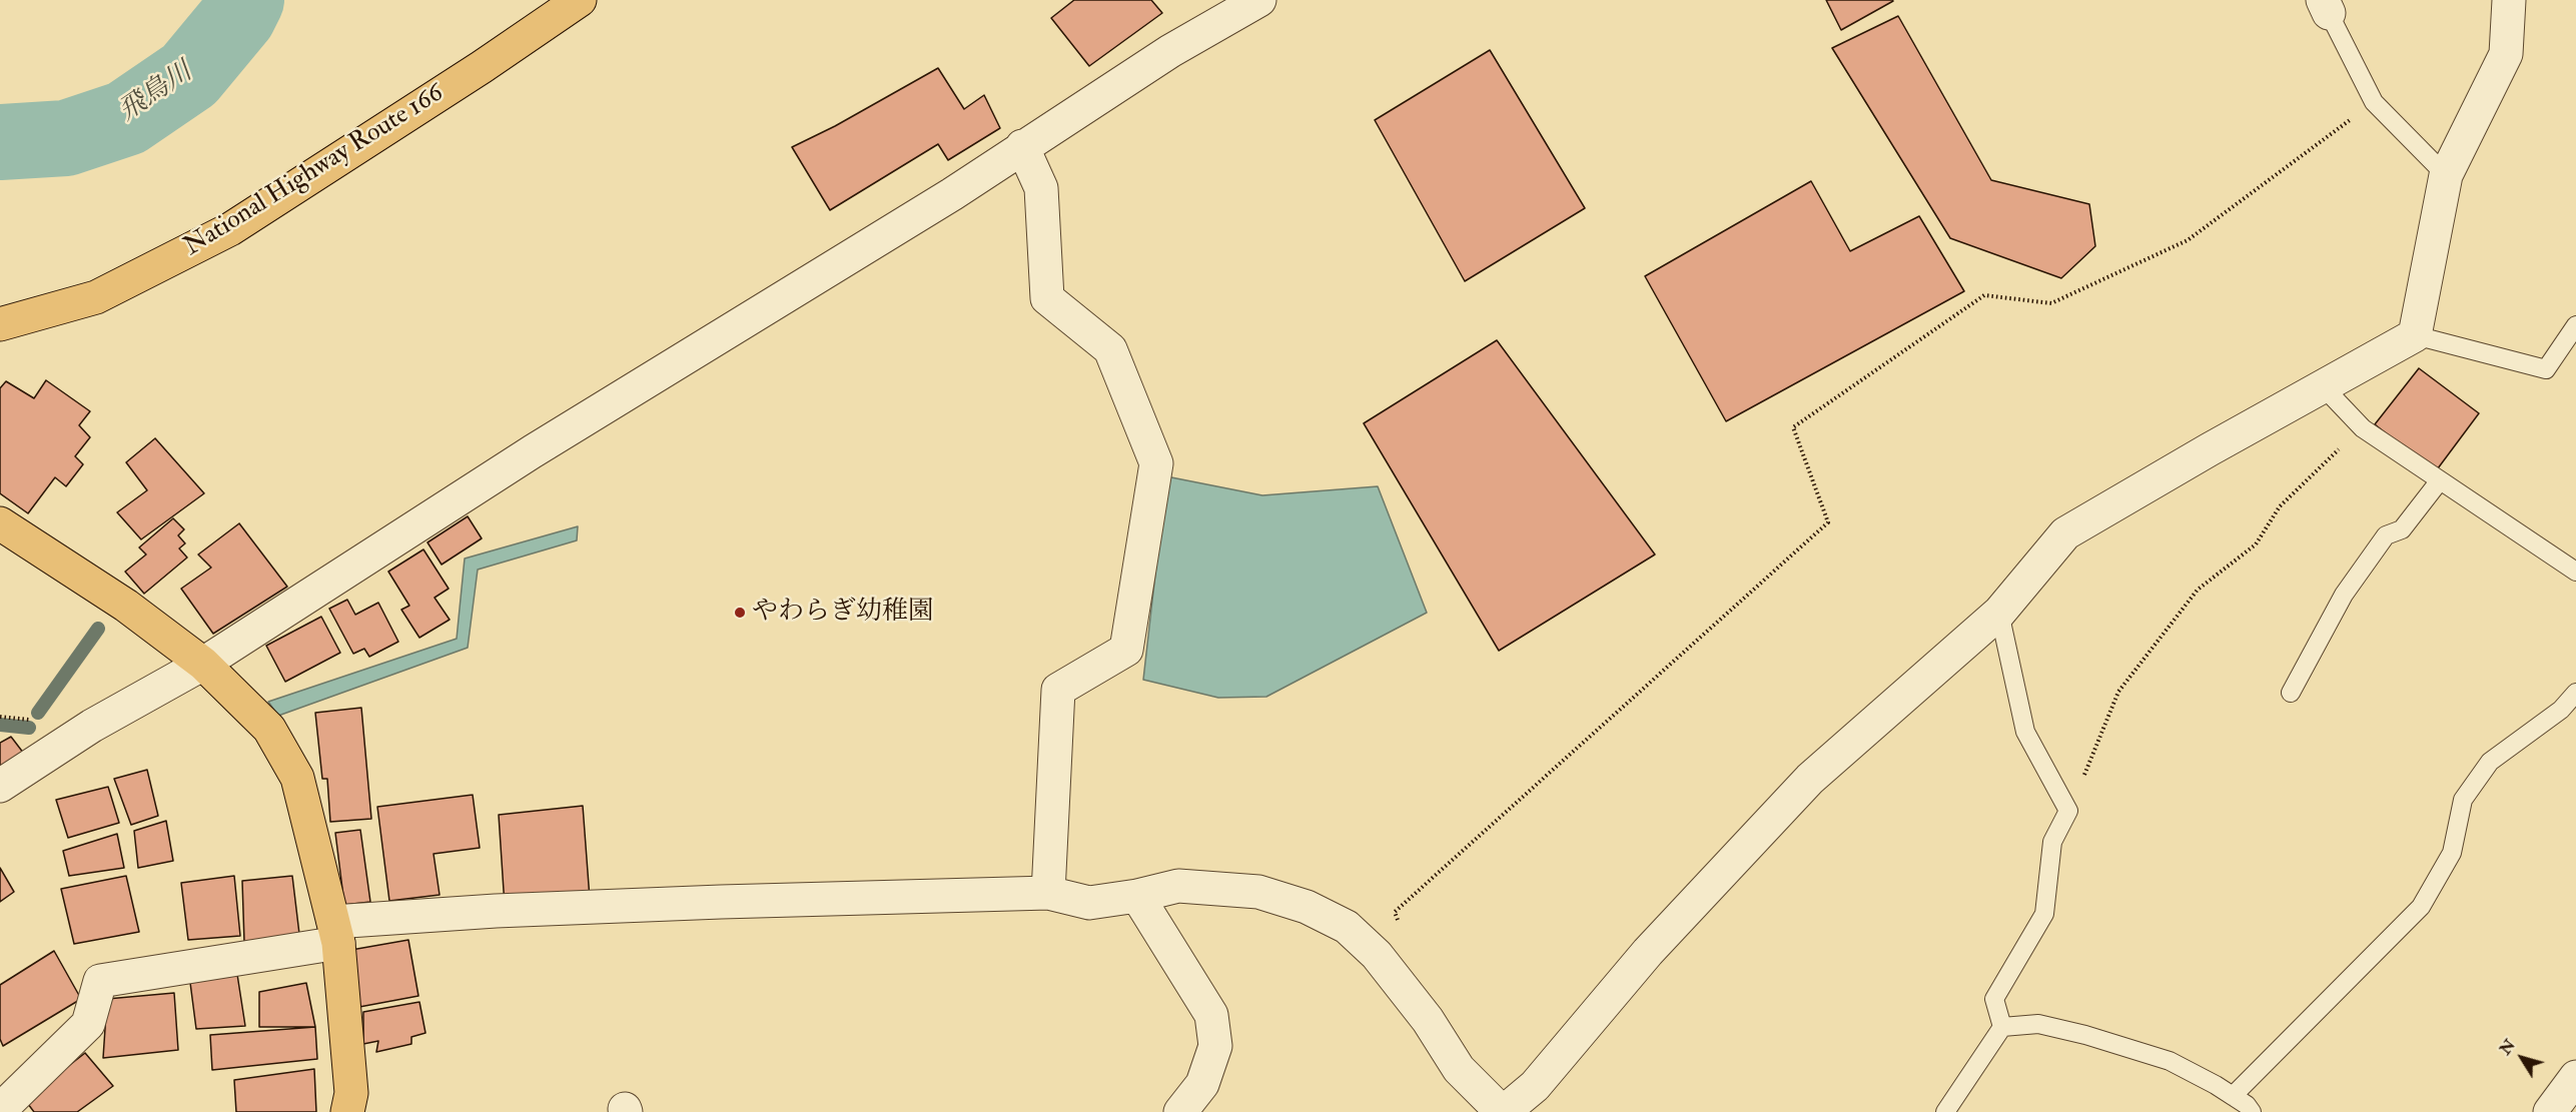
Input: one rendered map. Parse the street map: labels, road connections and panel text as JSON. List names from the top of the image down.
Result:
{
  "streets": {
    "main road": ["National Highway Route 166"]
  },
  "water": ["飛鳥川"],
  "places": ["やわらぎ幼稚園"],
  "north": "top left"
}
